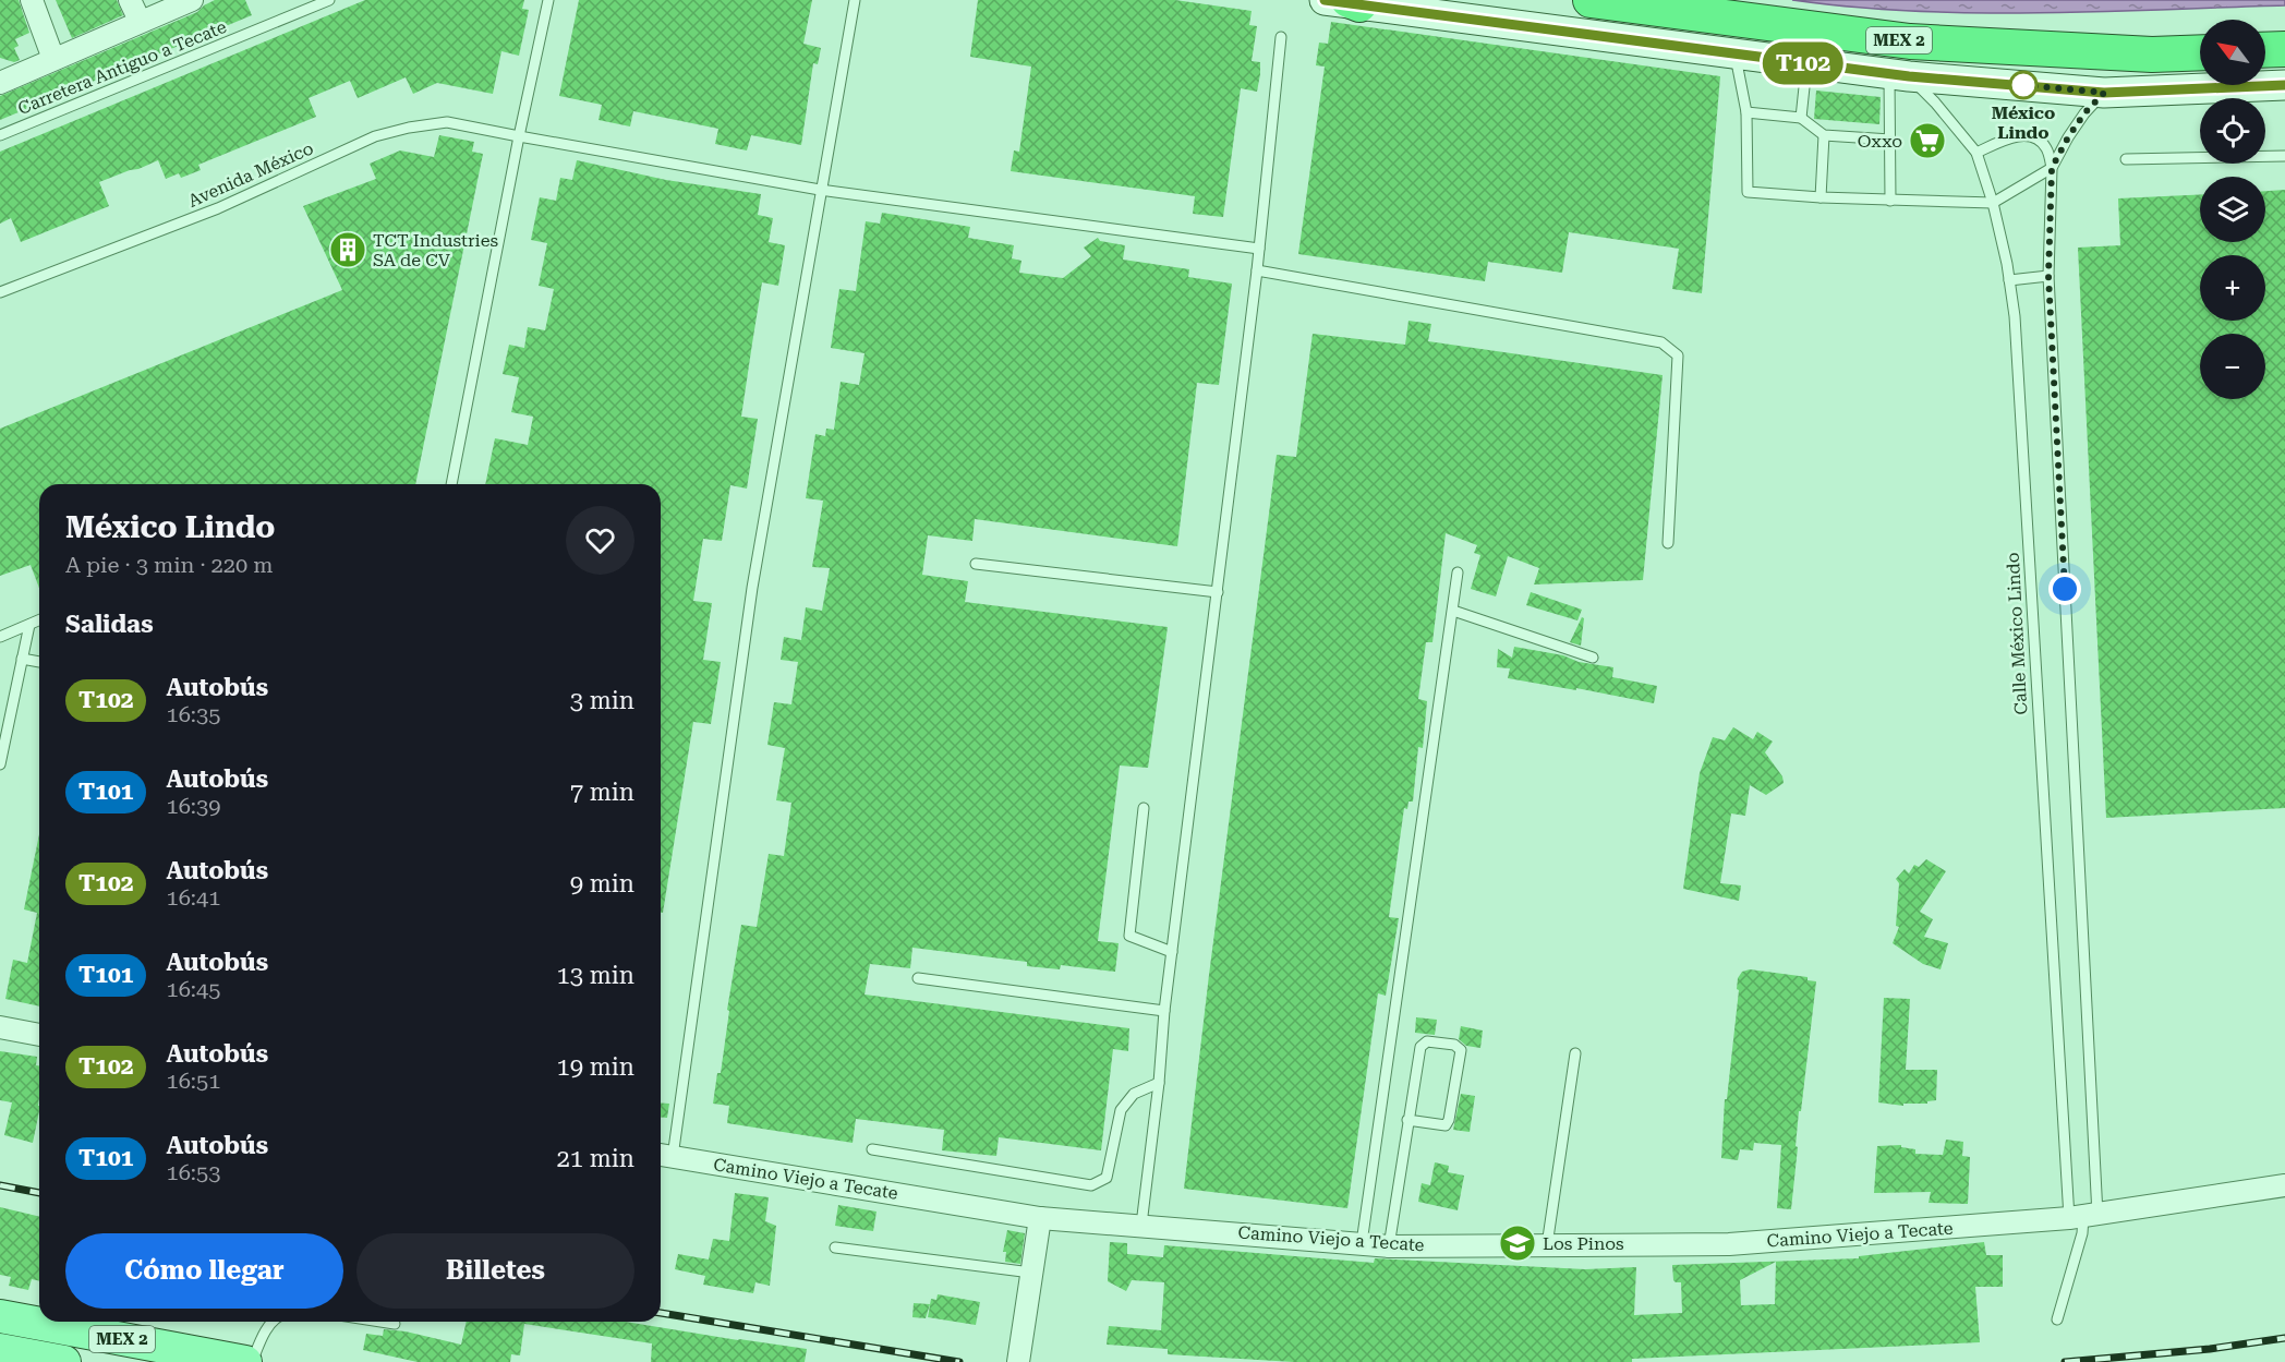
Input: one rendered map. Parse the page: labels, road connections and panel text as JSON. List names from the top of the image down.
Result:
{
  "streets": {
    "highway": ["MEX 2"],
    "street": ["Camino Viejo a Tecate"],
    "lane": ["Carretera Antiguo a Tecate", "Avenida México", "Calle México Lindo"]
  },
  "crossings": [
    ["Calle México Lindo", "Camino Viejo a Tecate"]
  ],
  "places": {
    "other": ["México Lindo"],
    "supermarket": ["Oxxo"],
    "building": ["TCT Industries SA de CV"],
    "school or university": ["Los Pinos"]
  },
  "lines": ["bus line T102"],
  "north": "top left",
  "page": {
    "on_map": "T102",
    "map_buttons": ["+", "−"],
    "heading": [
      ["México Lindo", "A pie · 3 min · 220 m"],
      "Salidas"
    ],
    "list": [
      {
        "mark": "T102",
        "name": "Autobús",
        "note": "16:35",
        "value": "3 min"
      },
      {
        "mark": "T101",
        "name": "Autobús",
        "note": "16:39",
        "value": "7 min"
      },
      {
        "mark": "T102",
        "name": "Autobús",
        "note": "16:41",
        "value": "9 min"
      },
      {
        "mark": "T101",
        "name": "Autobús",
        "note": "16:45",
        "value": "13 min"
      },
      {
        "mark": "T102",
        "name": "Autobús",
        "note": "16:51",
        "value": "19 min"
      },
      {
        "mark": "T101",
        "name": "Autobús",
        "note": "16:53",
        "value": "21 min"
      }
    ],
    "buttons": ["Cómo llegar", "Billetes"]
  }
}
